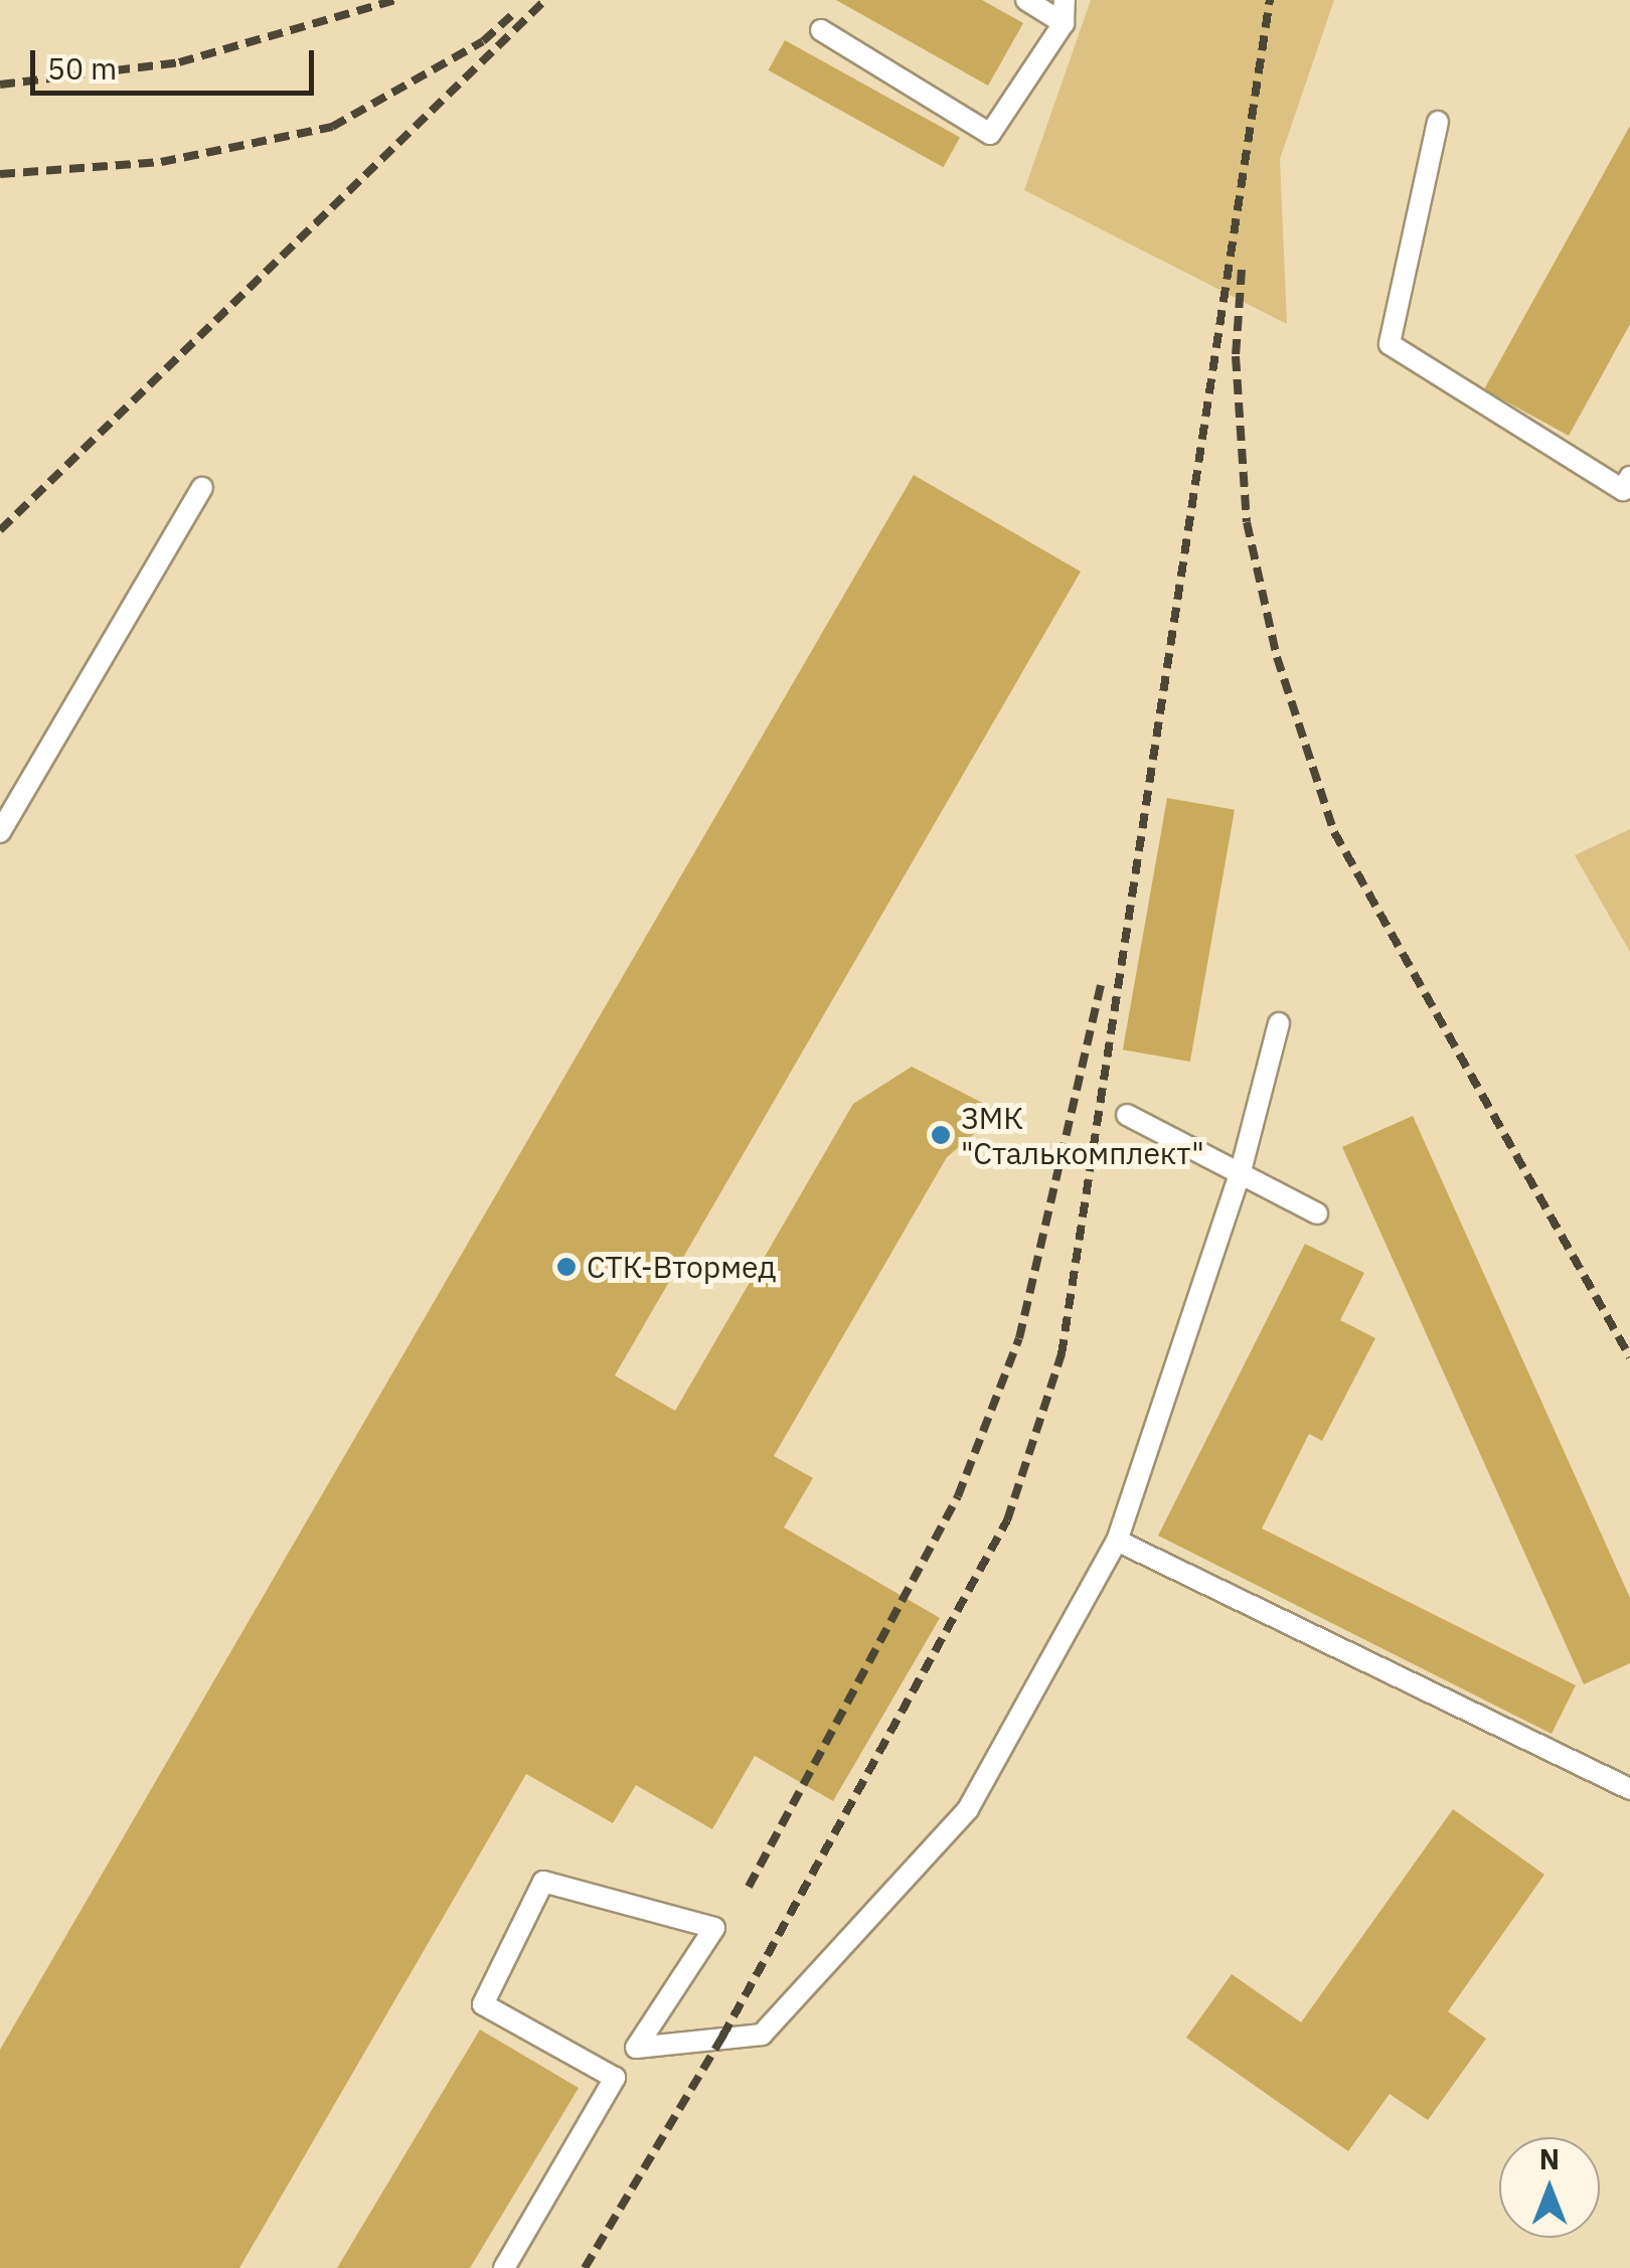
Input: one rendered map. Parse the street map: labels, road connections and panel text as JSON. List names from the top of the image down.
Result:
{
  "places": ["ЗМК \"Сталькомплект\"", "СТК-Втормед"],
  "scale_bar": "50 m",
  "north": "top"
}
